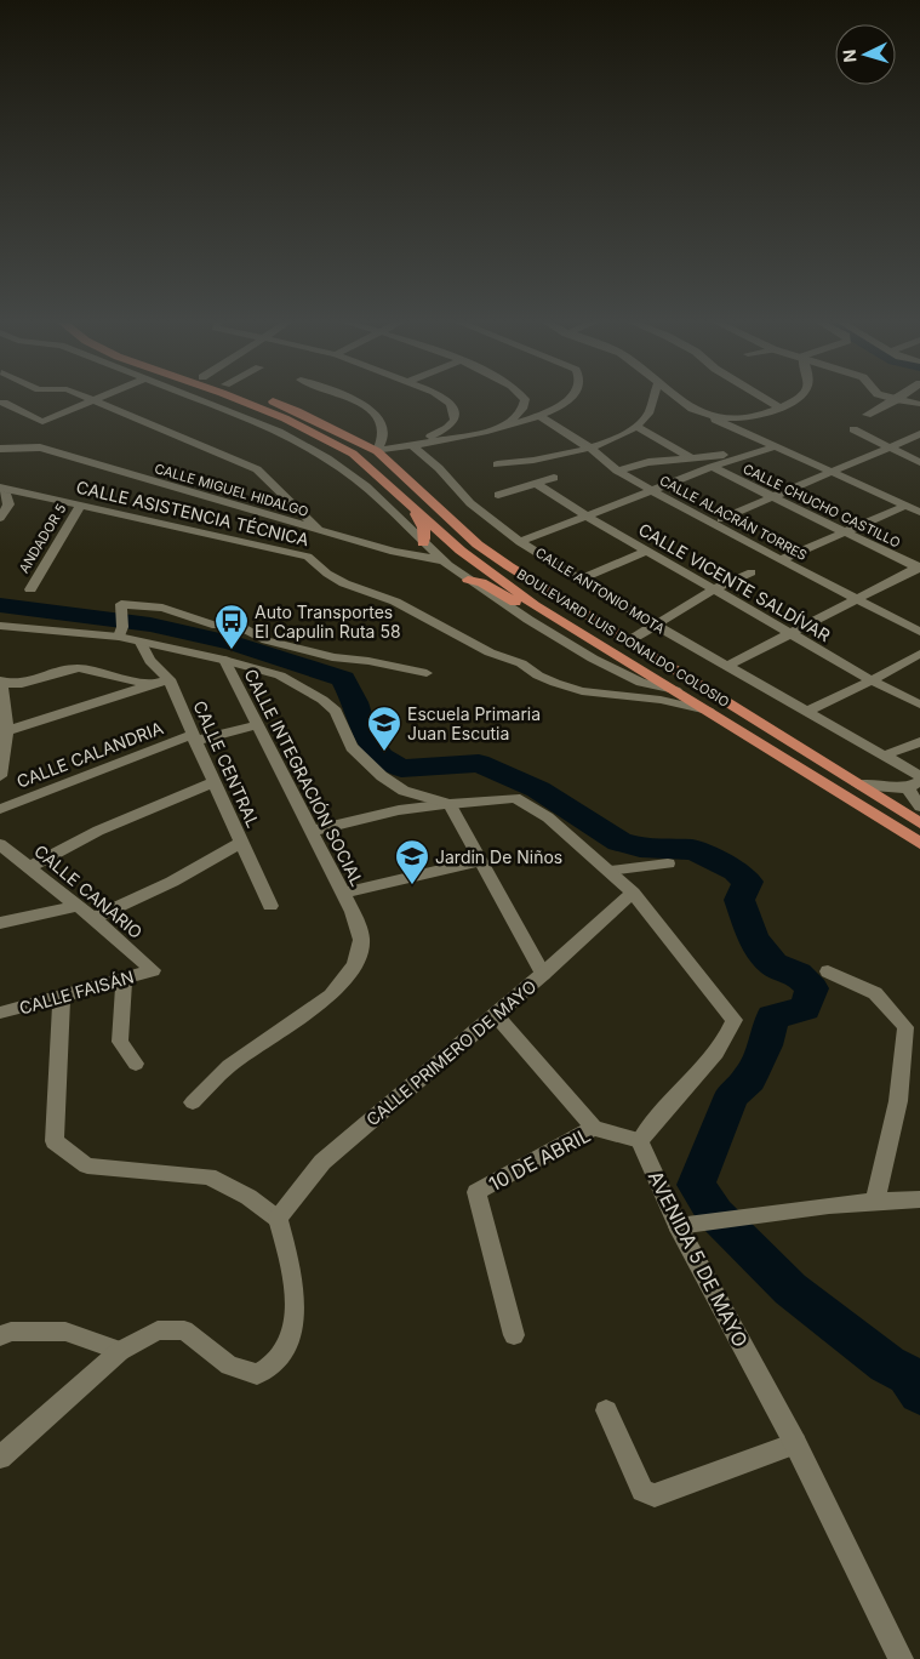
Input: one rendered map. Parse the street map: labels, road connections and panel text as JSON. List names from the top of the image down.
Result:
{
  "streets": {
    "highway": ["BOULEVARD LUIS DONALDO COLOSIO"],
    "street": [
      "CALLE MIGUEL HIDALGO",
      "CALLE CHUCHO CASTILLO",
      "CALLE ASISTENCIA TÉCNICA",
      "CALLE ALACRÁN TORRES",
      "ANDADOR 5",
      "CALLE VICENTE SALDÍVAR",
      "CALLE ANTONIO MOTA",
      "CALLE CALANDRIA",
      "CALLE CENTRAL",
      "CALLE INTEGRACIÓN SOCIAL",
      "CALLE CANARIO",
      "CALLE FAISÁN",
      "CALLE PRIMERO DE MAYO",
      "10 DE ABRIL",
      "AVENIDA 5 DE MAYO"
    ]
  },
  "crossings": [
    ["CALLE ASISTENCIA TÉCNICA", "ANDADOR 5"],
    ["CALLE ASISTENCIA TÉCNICA", "BOULEVARD LUIS DONALDO COLOSIO"],
    ["CALLE CALANDRIA", "CALLE CENTRAL"],
    ["CALLE CALANDRIA", "CALLE INTEGRACIÓN SOCIAL"],
    ["CALLE CANARIO", "CALLE FAISÁN"],
    ["10 DE ABRIL", "AVENIDA 5 DE MAYO"]
  ],
  "places": {
    "bus stop": ["Auto Transportes El Capulin Ruta 58"],
    "school or university": ["Escuela Primaria Juan Escutia", "Jardin De Niños"]
  },
  "north": "left"
}
